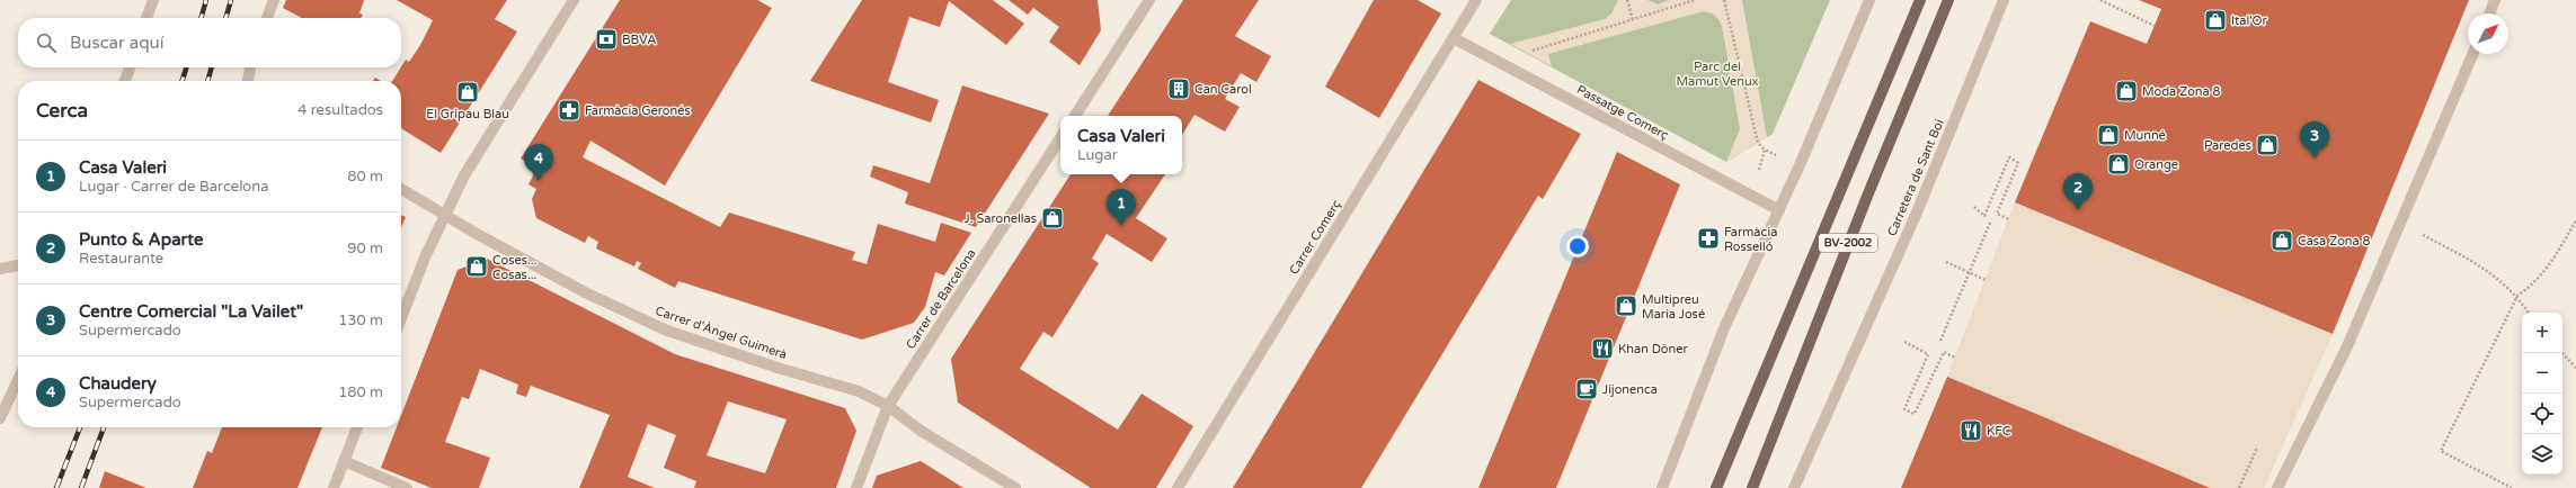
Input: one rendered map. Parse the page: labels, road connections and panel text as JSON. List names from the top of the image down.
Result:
{
  "streets": {
    "main road": ["BV-2002"],
    "street": [
      "Passatge Comerç",
      "Carretera de Sant Boi",
      "Carrer Comerç",
      "Carrer de Barcelona",
      "Carrer d'Àngel Guimerà"
    ]
  },
  "crossings": [
    ["Passatge Comerç", "Carrer Comerç"],
    ["Carrer de Barcelona", "Carrer d'Àngel Guimerà"]
  ],
  "parks": ["Parc del Mamut Venux"],
  "places": {
    "shop": [
      "Ital'Or",
      "Moda Zona 8",
      "El Gripau Blau",
      "Munné",
      "Paredes",
      "Orange",
      "J. Saronellas",
      "Casa Zona 8",
      "Coses... Cosas...",
      "Multipreu Maria José"
    ],
    "bank": ["BBVA"],
    "building": ["Can Carol"],
    "pharmacy": ["Farmàcia Geronés", "Farmàcia Rosselló"],
    "restaurant": ["Khan Döner", "KFC"],
    "cafe": ["Jijonenca"]
  },
  "north": "top right",
  "page": {
    "search": "Buscar aquí",
    "heading": ["Cerca", "4 resultados"],
    "popup": ["Casa Valeri", "Lugar"],
    "pins": [
      "3",
      "4",
      "2",
      "1"
    ],
    "list": [
      {
        "mark": "1",
        "name": "Casa Valeri",
        "note": "Lugar · Carrer de Barcelona",
        "value": "80 m"
      },
      {
        "mark": "2",
        "name": "Punto & Aparte",
        "note": "Restaurante",
        "value": "90 m"
      },
      {
        "mark": "3",
        "name": "Centre Comercial \"La Vailet\"",
        "note": "Supermercado",
        "value": "130 m"
      },
      {
        "mark": "4",
        "name": "Chaudery",
        "note": "Supermercado",
        "value": "180 m"
      }
    ],
    "map_buttons": ["+", "−"]
  }
}
